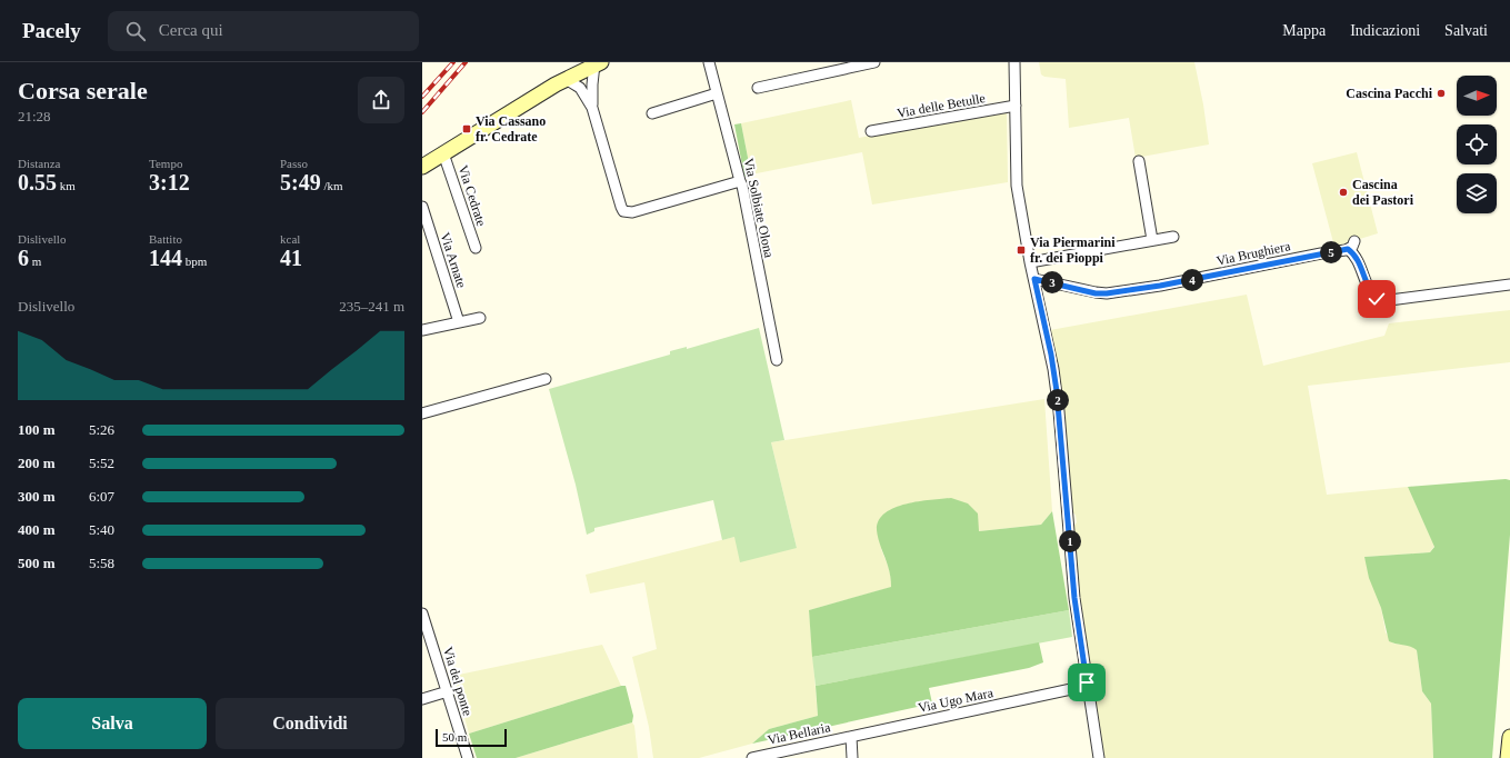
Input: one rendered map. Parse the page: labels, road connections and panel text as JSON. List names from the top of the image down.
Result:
{
  "streets": {
    "street": [
      "Via delle Betulle",
      "Via Cedrate",
      "Via Solbiate Olona",
      "Via Brughiera",
      "Via Arnate",
      "Via del ponte",
      "Via Ugo Mara",
      "Via Bellaria"
    ]
  },
  "crossings": [
    ["Via Ugo Mara", "Via Bellaria"]
  ],
  "places": {
    "other": ["Cascina Pacchi", "Cascina dei Pastori"],
    "transit": ["Via Cassano fr. Cedrate", "Via Piermarini fr. dei Pioppi"]
  },
  "scale_bar": "50 m",
  "north": "right",
  "page": {
    "header": "Pacely",
    "search": "Cerca qui",
    "nav": ["Mappa", "Indicazioni", "Salvati"],
    "heading": ["Corsa serale", "21:28"],
    "stats": [
      ["Distanza", "0.55 km"],
      ["Tempo", "3:12"],
      ["Passo", "5:49 /km"],
      ["Dislivello", "6 m"],
      ["Battito", "144 bpm"],
      ["kcal", "41"]
    ],
    "pins": [
      "5",
      "4",
      "3",
      "2",
      "1"
    ],
    "chart": ["Dislivello", "235–241 m"],
    "list": [
      {
        "name": "100 m",
        "note": "5:26"
      },
      {
        "name": "200 m",
        "note": "5:52"
      },
      {
        "name": "300 m",
        "note": "6:07"
      },
      {
        "name": "400 m",
        "note": "5:40"
      },
      {
        "name": "500 m",
        "note": "5:58"
      }
    ],
    "buttons": ["Salva", "Condividi"],
    "scale": "50 m"
  }
}
